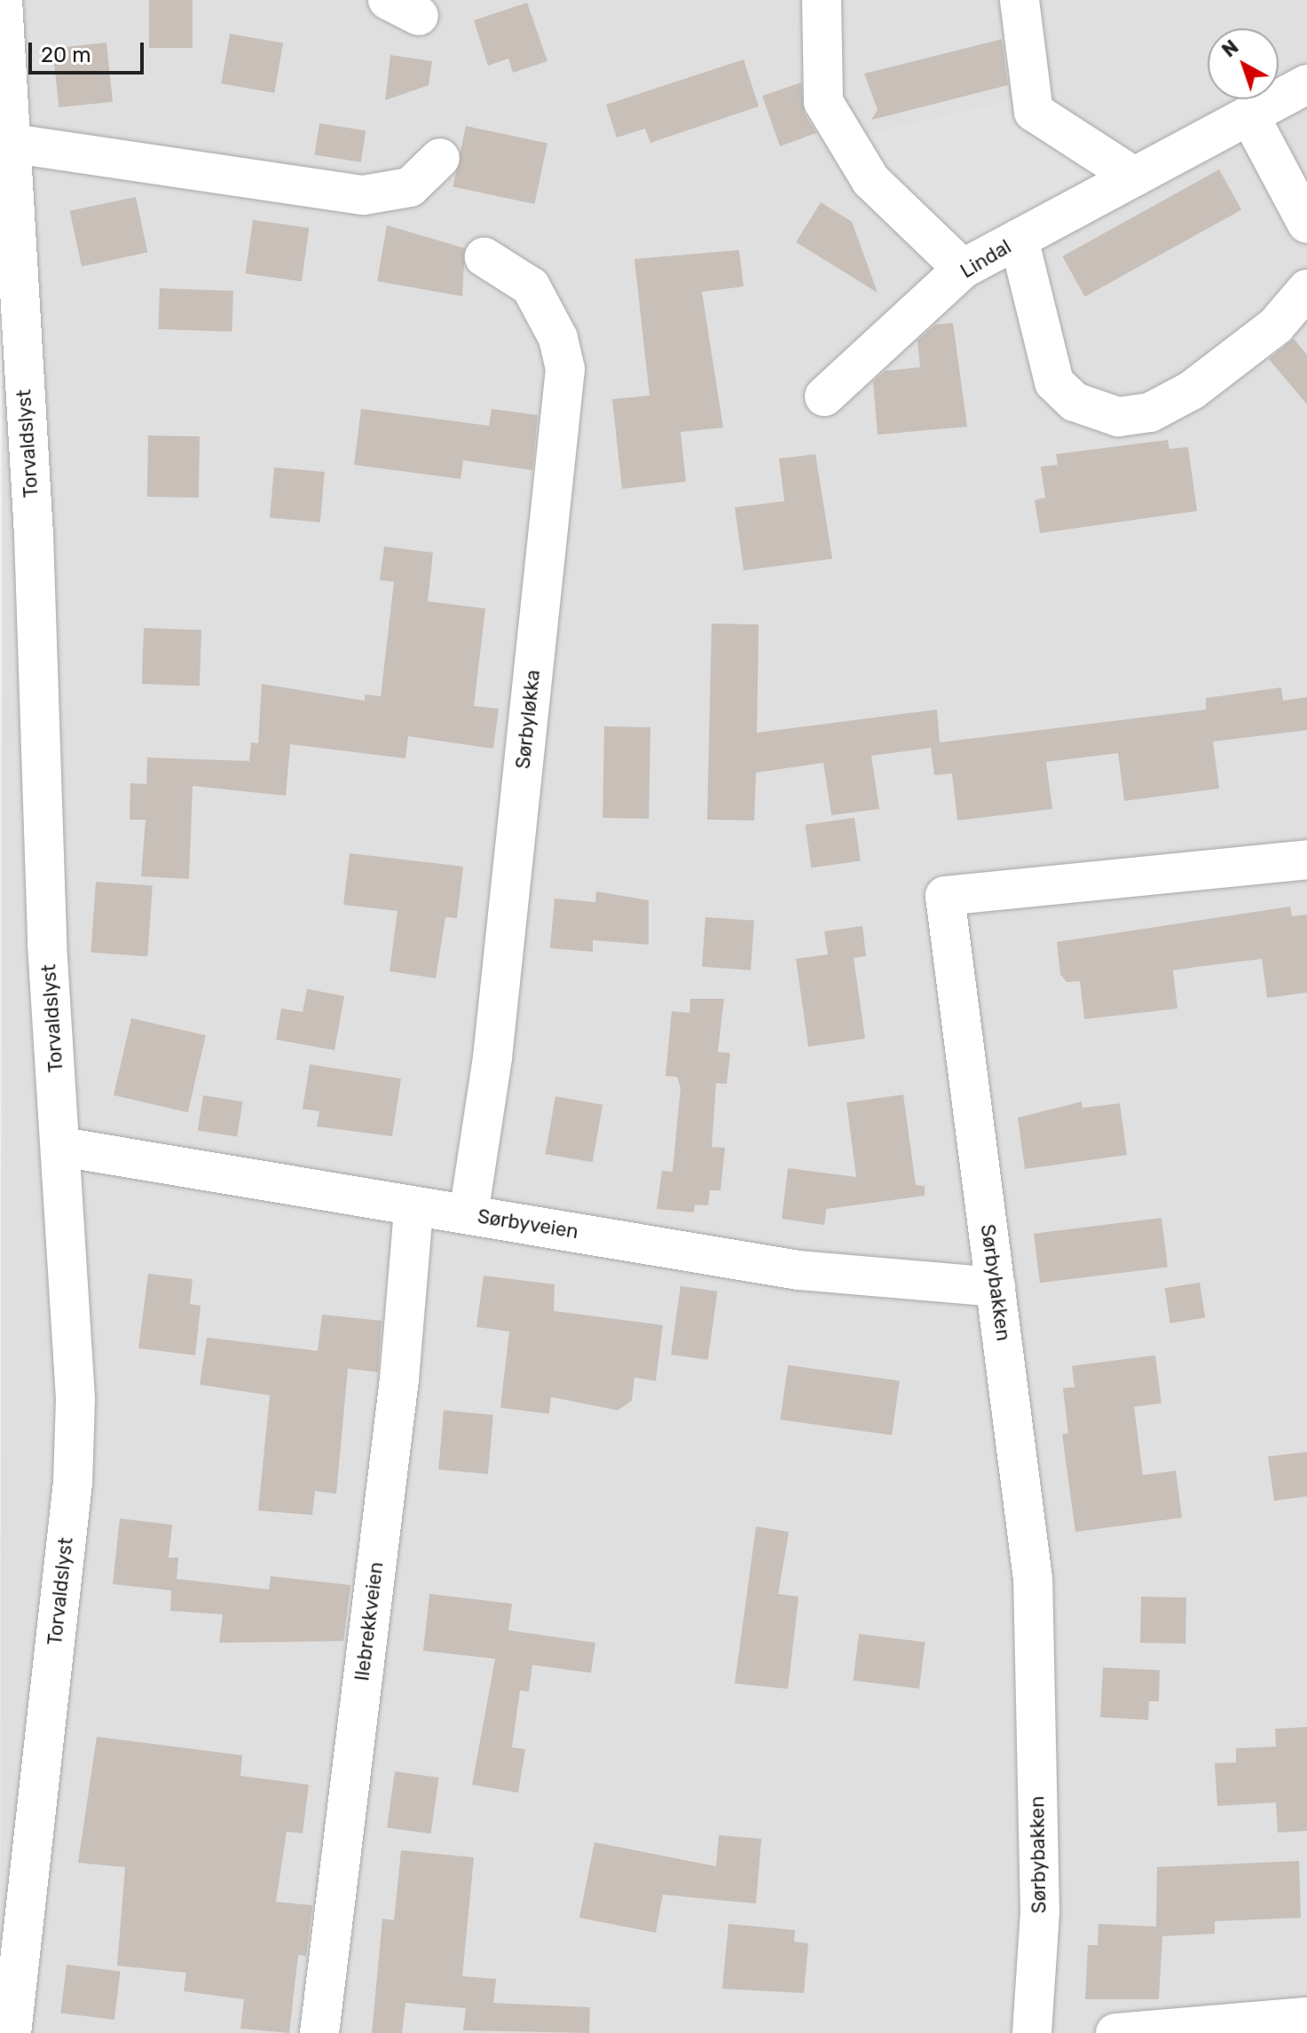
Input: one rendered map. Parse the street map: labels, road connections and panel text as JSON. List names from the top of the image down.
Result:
{
  "streets": {
    "street": [
      "Lindal",
      "Torvaldslyst",
      "Sørbyløkka",
      "Sørbyveien",
      "Sørbybakken",
      "Ilebrekkveien"
    ]
  },
  "crossings": [
    ["Torvaldslyst", "Sørbyveien"],
    ["Sørbyløkka", "Sørbyveien"],
    ["Sørbyveien", "Sørbybakken"],
    ["Sørbyveien", "Ilebrekkveien"]
  ],
  "scale_bar": "20 m",
  "north": "top left"
}
